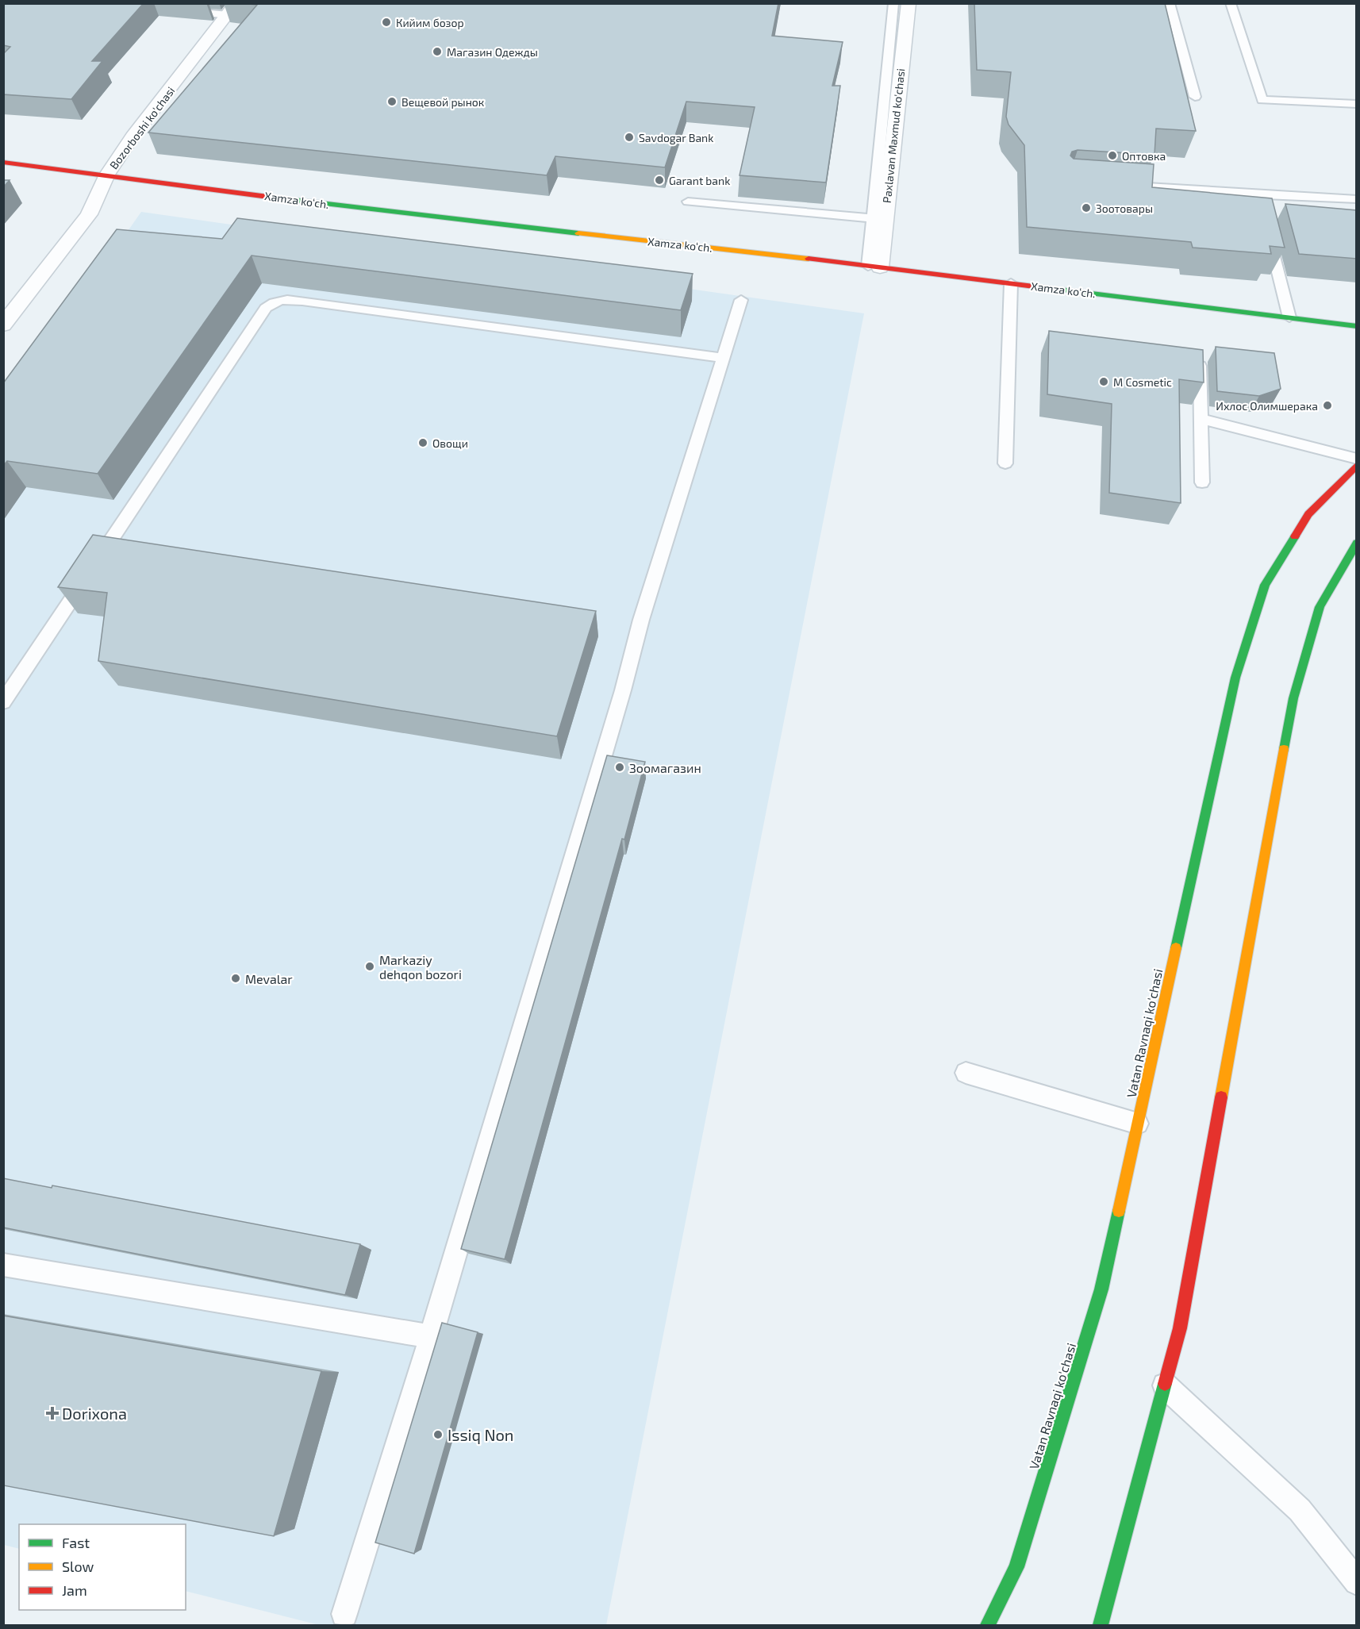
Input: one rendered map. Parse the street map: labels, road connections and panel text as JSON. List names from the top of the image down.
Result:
{
  "streets": {
    "main road": ["Xamza ko‘ch.", "Vatan Ravnaqi ko'chasi"],
    "street": ["Bozorboshi ko'chasi", "Paxlavan Maxmud ko'chasi"]
  },
  "crossings": [
    ["Bozorboshi ko'chasi", "Xamza ko‘ch."],
    ["Paxlavan Maxmud ko'chasi", "Xamza ko‘ch."]
  ],
  "places": {
    "other": [
      "Кийим бозор",
      "Магазин Одежды",
      "Вещевой рынок",
      "Savdogar Bank",
      "Оптовка",
      "Garant bank",
      "Зоотовары",
      "M Cosmetic",
      "Ихлос Олимшерака",
      "Овощи",
      "Зоомагазин",
      "Markaziy dehqon bozori",
      "Mevalar",
      "Issiq Non"
    ],
    "health": ["Dorixona"]
  },
  "legend": ["Fast", "Slow", "Jam"]
}
